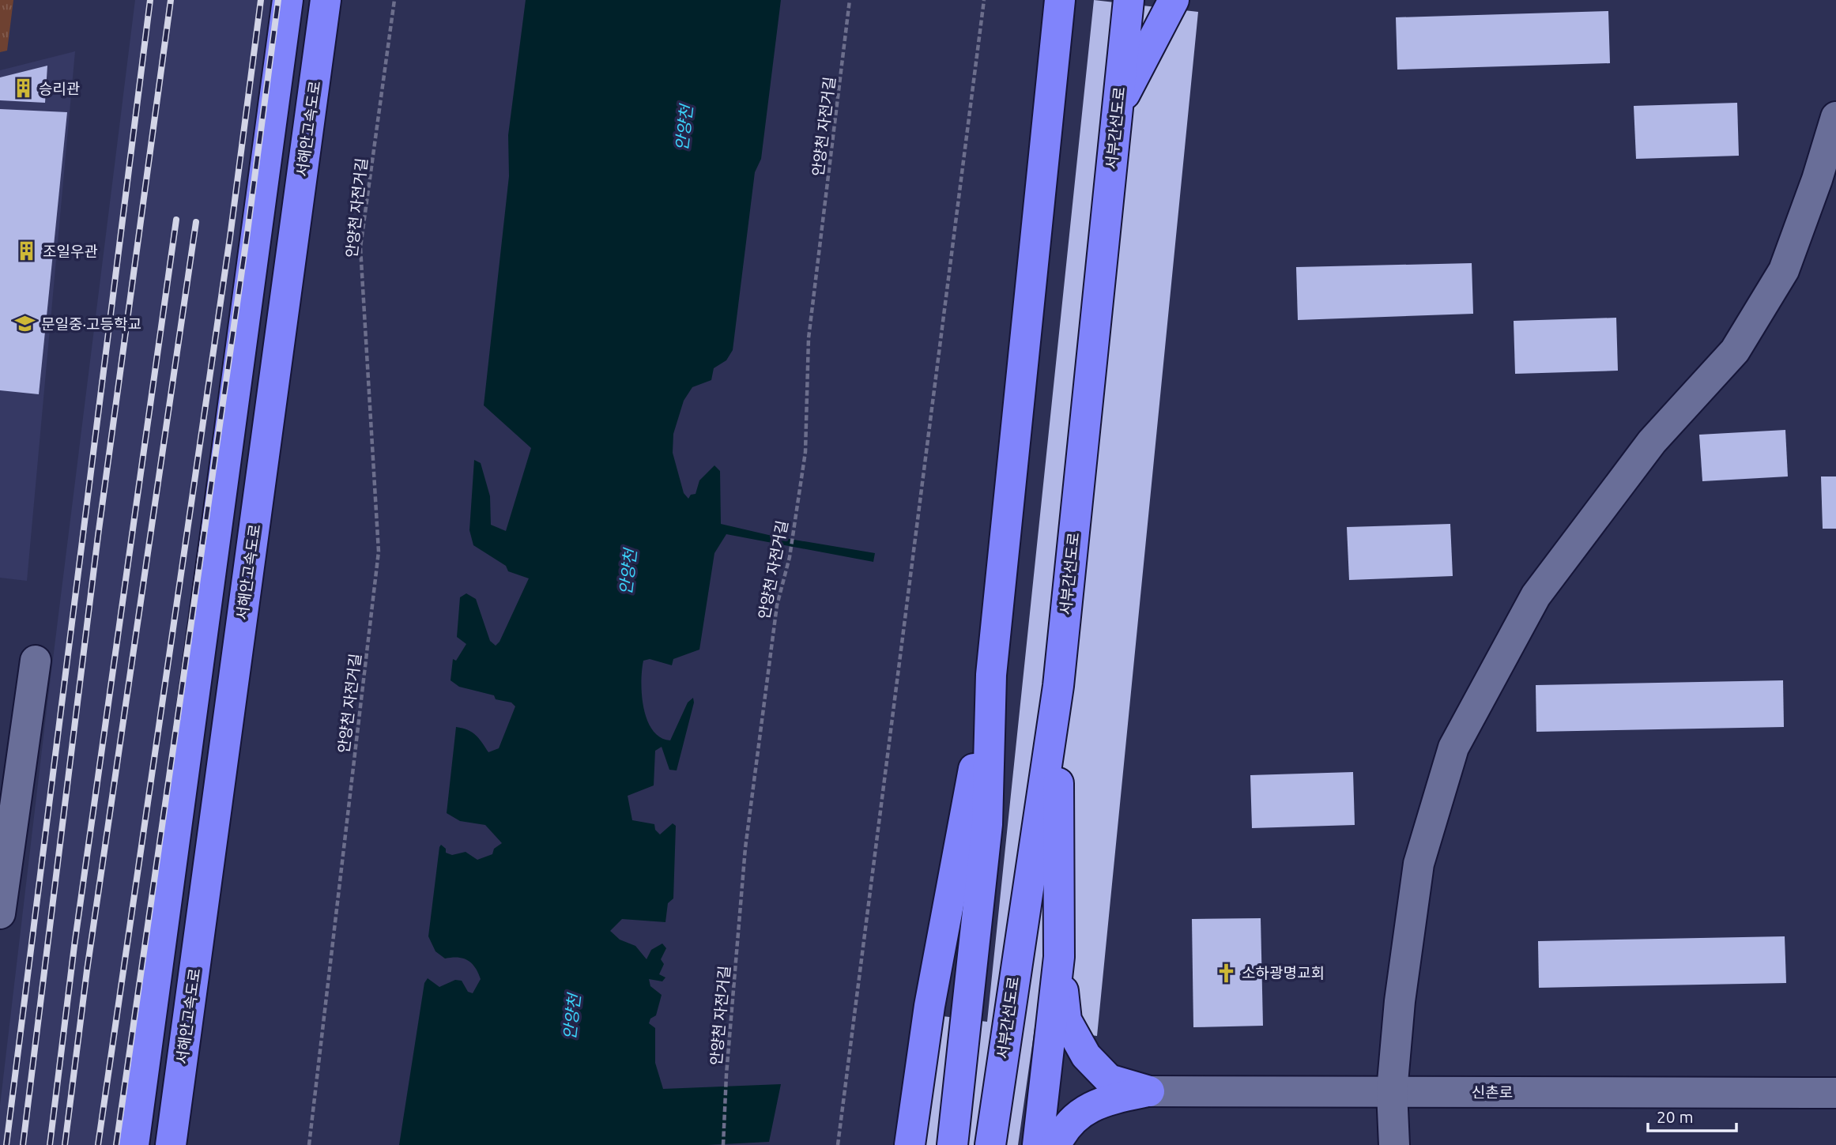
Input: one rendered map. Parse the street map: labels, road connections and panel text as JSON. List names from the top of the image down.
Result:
{
  "streets": {
    "highway": ["서부간선도로", "서해안고속도로"],
    "street": ["신촌로"],
    "path": ["안양천 자전거길"]
  },
  "water": ["안양천"],
  "places": {
    "building": ["승리관", "조일우관"],
    "school or university": ["문일중·고등학교"],
    "church": ["소하광명교회"]
  },
  "scale_bar": "20 m"
}
